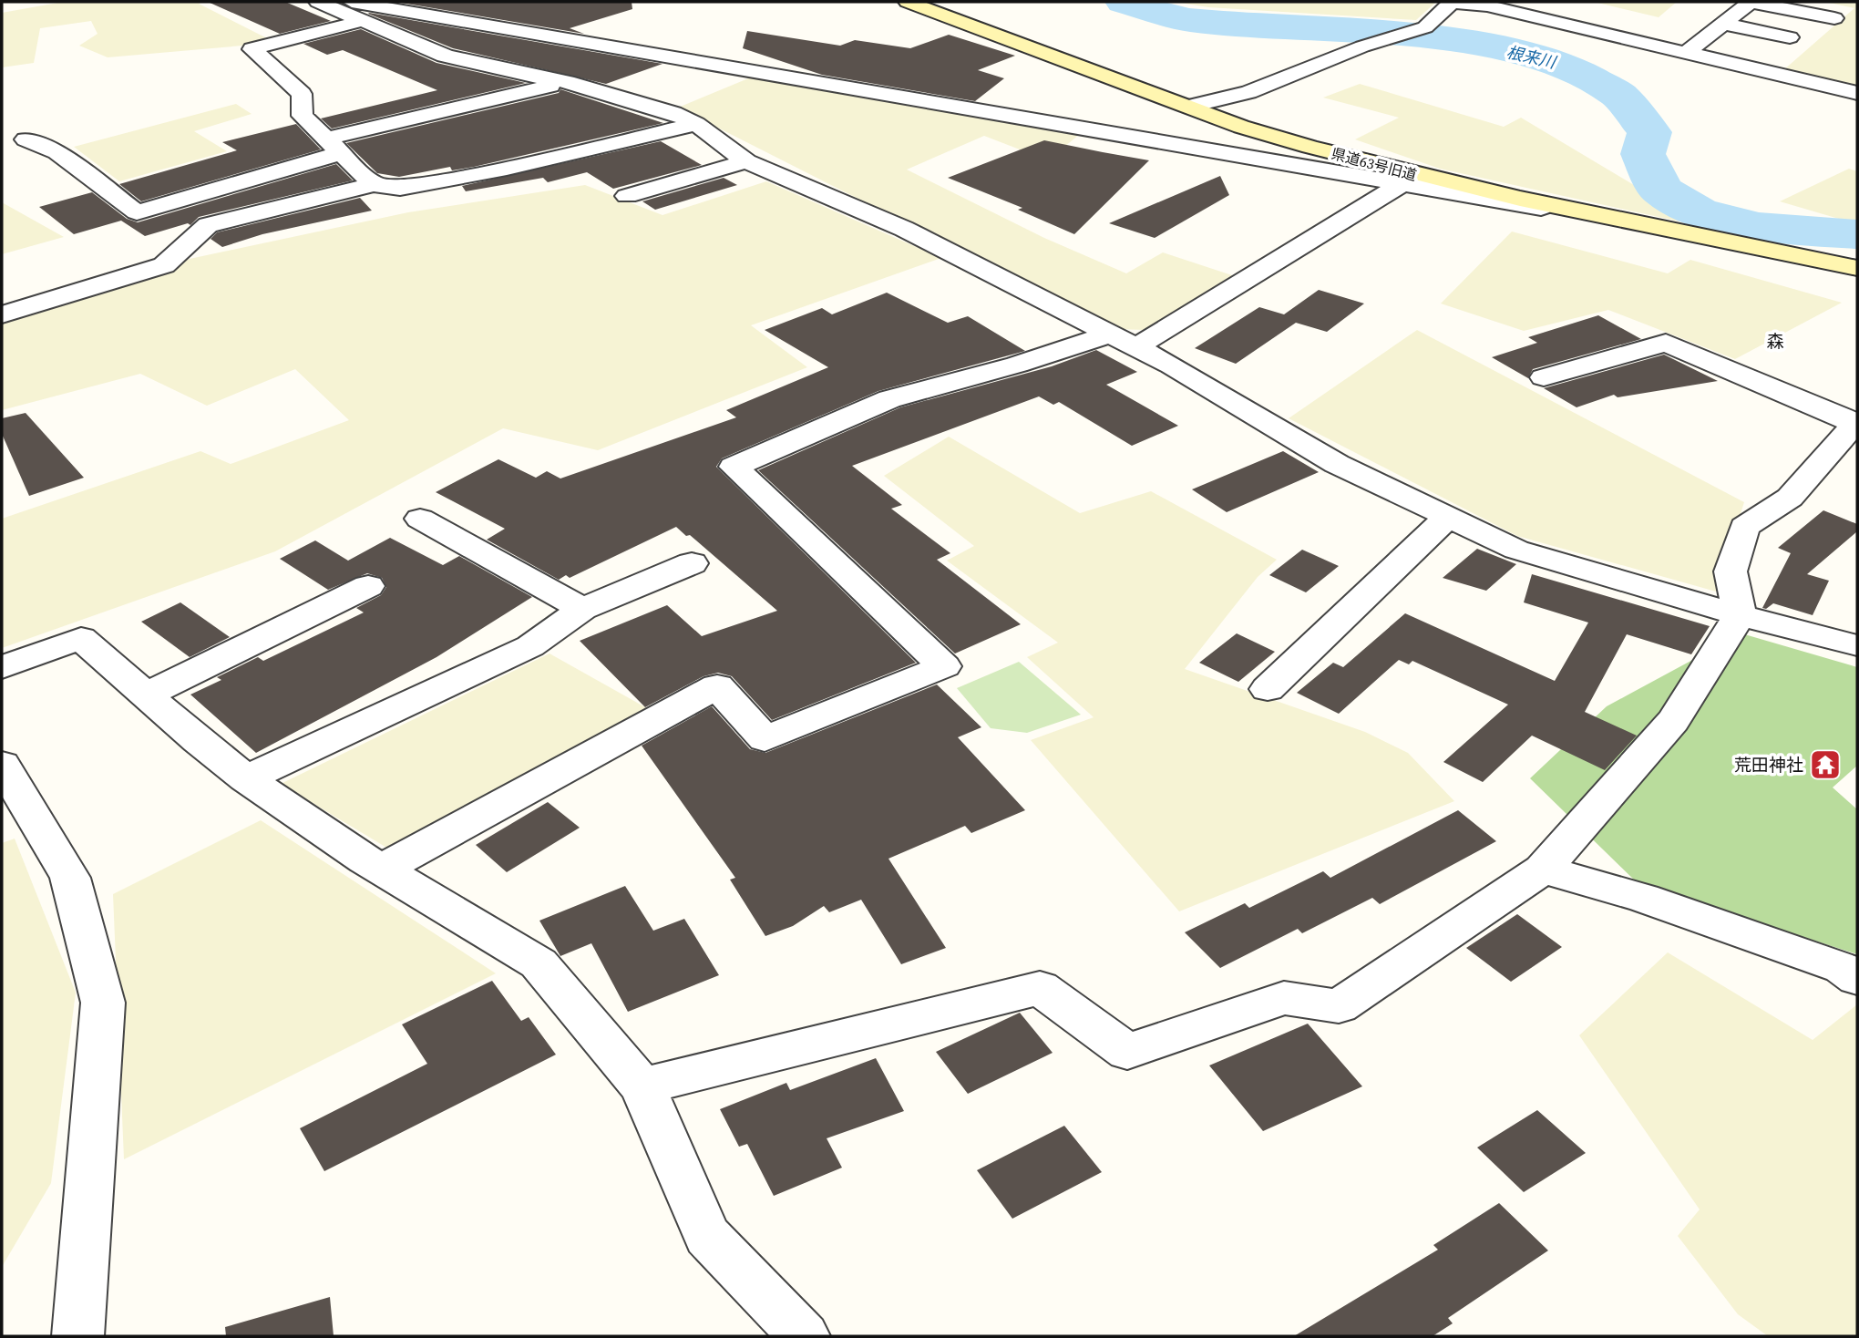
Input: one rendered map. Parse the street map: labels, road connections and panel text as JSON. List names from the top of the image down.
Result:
{
  "streets": {
    "street": ["県道63号旧道"]
  },
  "districts": ["森"],
  "water": ["根来川"],
  "places": {
    "temple": ["荒田神社"]
  }
}
